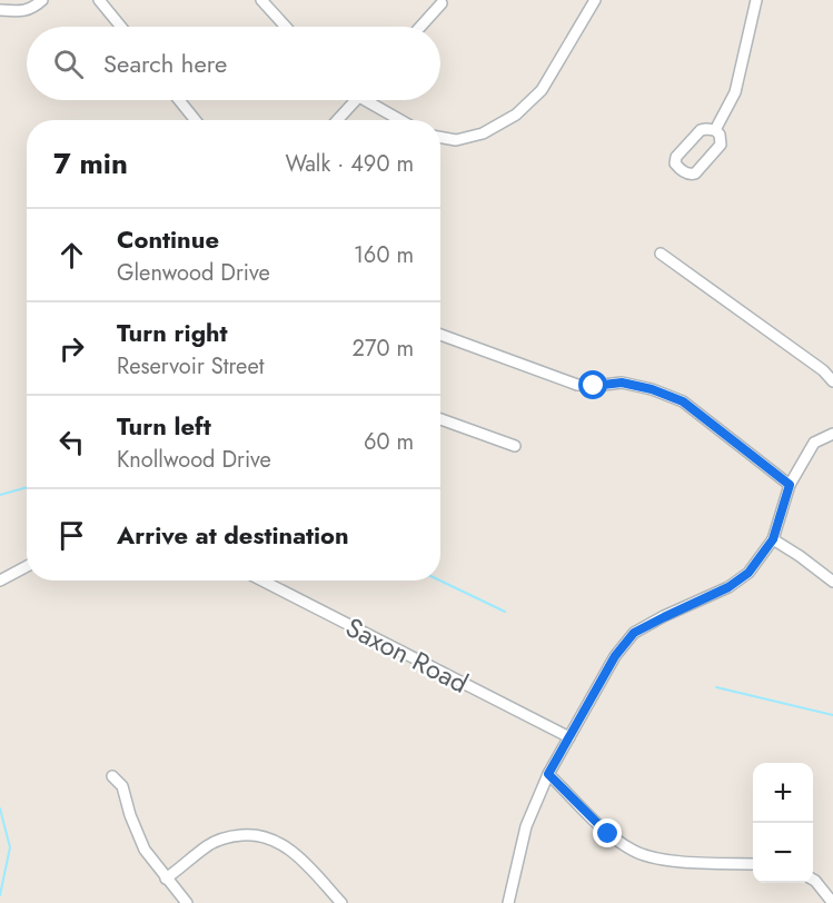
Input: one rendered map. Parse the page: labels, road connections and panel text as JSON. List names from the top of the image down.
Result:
{
  "streets": {
    "street": ["Saxon Road"]
  },
  "page": {
    "search": "Search here",
    "heading": ["7 min", "Walk · 490 m"],
    "list": [
      ["Continue", "Glenwood Drive", "160 m"],
      ["Turn right", "Reservoir Street", "270 m"],
      ["Turn left", "Knollwood Drive", "60 m"],
      "Arrive at destination"
    ],
    "map_buttons": ["+", "−"]
  }
}
